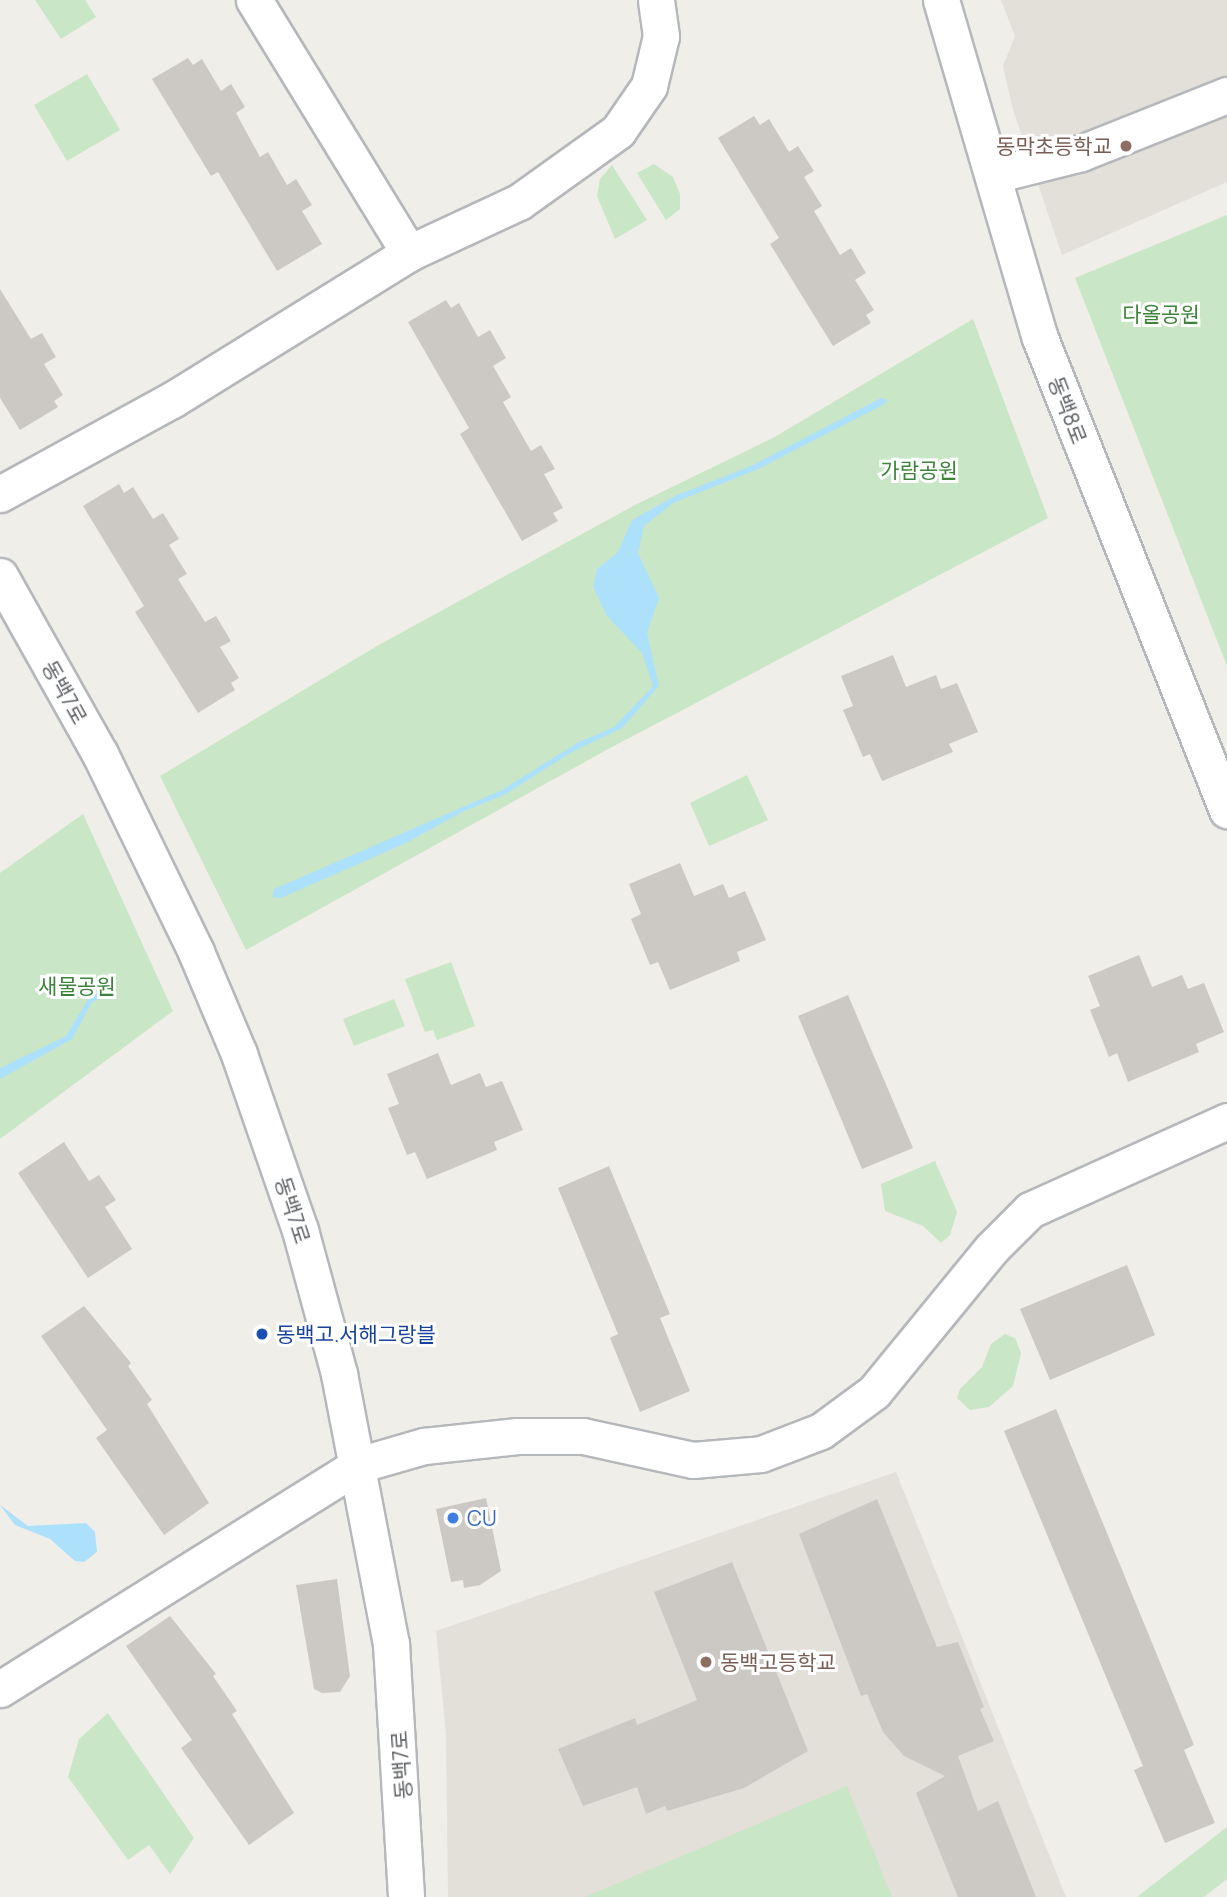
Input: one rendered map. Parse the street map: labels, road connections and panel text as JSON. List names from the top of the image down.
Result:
{
  "streets": {
    "street": ["동백8로", "동백7로"]
  },
  "parks": ["다올공원", "가람공원", "새물공원"],
  "places": [
    "동막초등학교",
    "동백고.서해그랑블",
    "CU",
    "동백고등학교"
  ]
}
